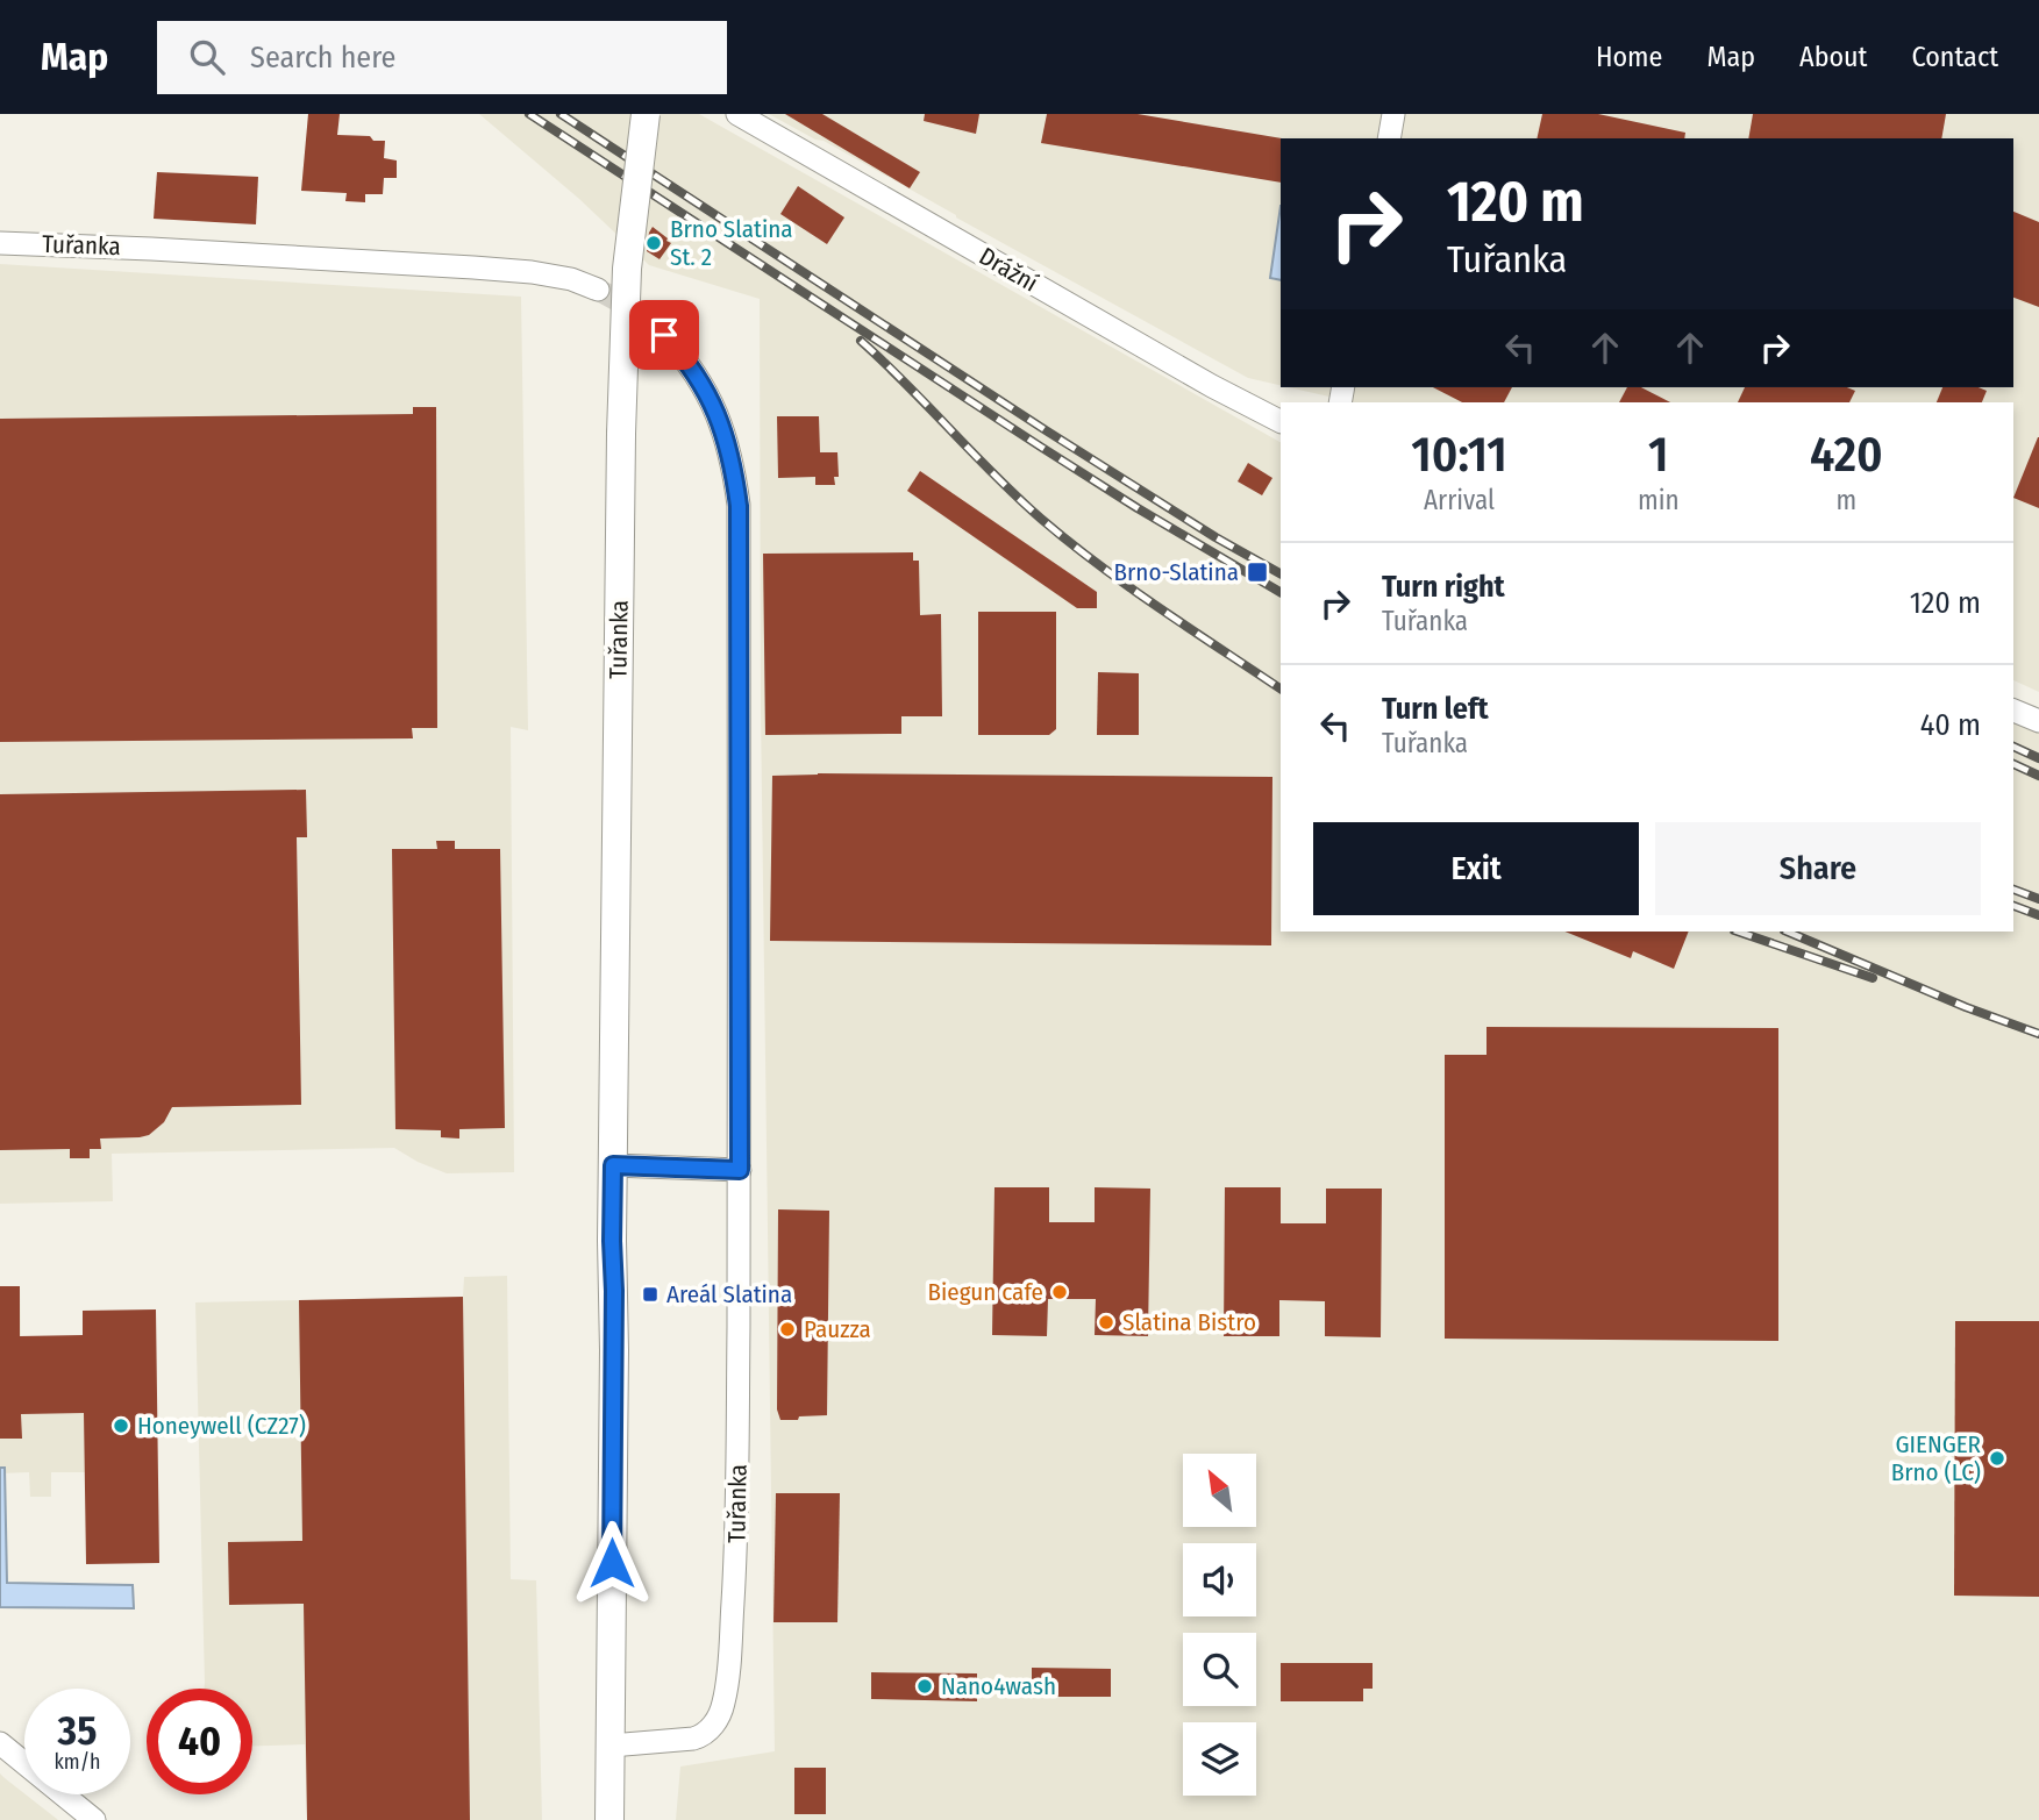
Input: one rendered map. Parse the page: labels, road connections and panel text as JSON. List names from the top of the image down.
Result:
{
  "streets": {
    "street": ["Tuřanka", "Drážní"]
  },
  "places": {
    "other": [
      "Brno Slatina St. 2",
      "Biegun cafe",
      "Slatina Bistro",
      "Pauzza",
      "Honeywell (CZ27)",
      "GIENGER Brno (LC)",
      "Nano4wash"
    ],
    "transit": ["Brno-Slatina", "Areál Slatina"]
  },
  "north": "top left",
  "page": {
    "header": "Map",
    "search": "Search here",
    "nav": [
      "Home",
      "Map",
      "About",
      "Contact"
    ],
    "turn": ["120 m", "Tuřanka"],
    "eta": [
      "10:11",
      "Arrival",
      "1",
      "min",
      "420",
      "m"
    ],
    "list": [
      {
        "name": "Turn right",
        "note": "Tuřanka",
        "value": "120 m"
      },
      {
        "name": "Turn left",
        "note": "Tuřanka",
        "value": "40 m"
      }
    ],
    "buttons": ["Exit", "Share"],
    "speed": "35 km/h",
    "limit": "40"
  }
}
